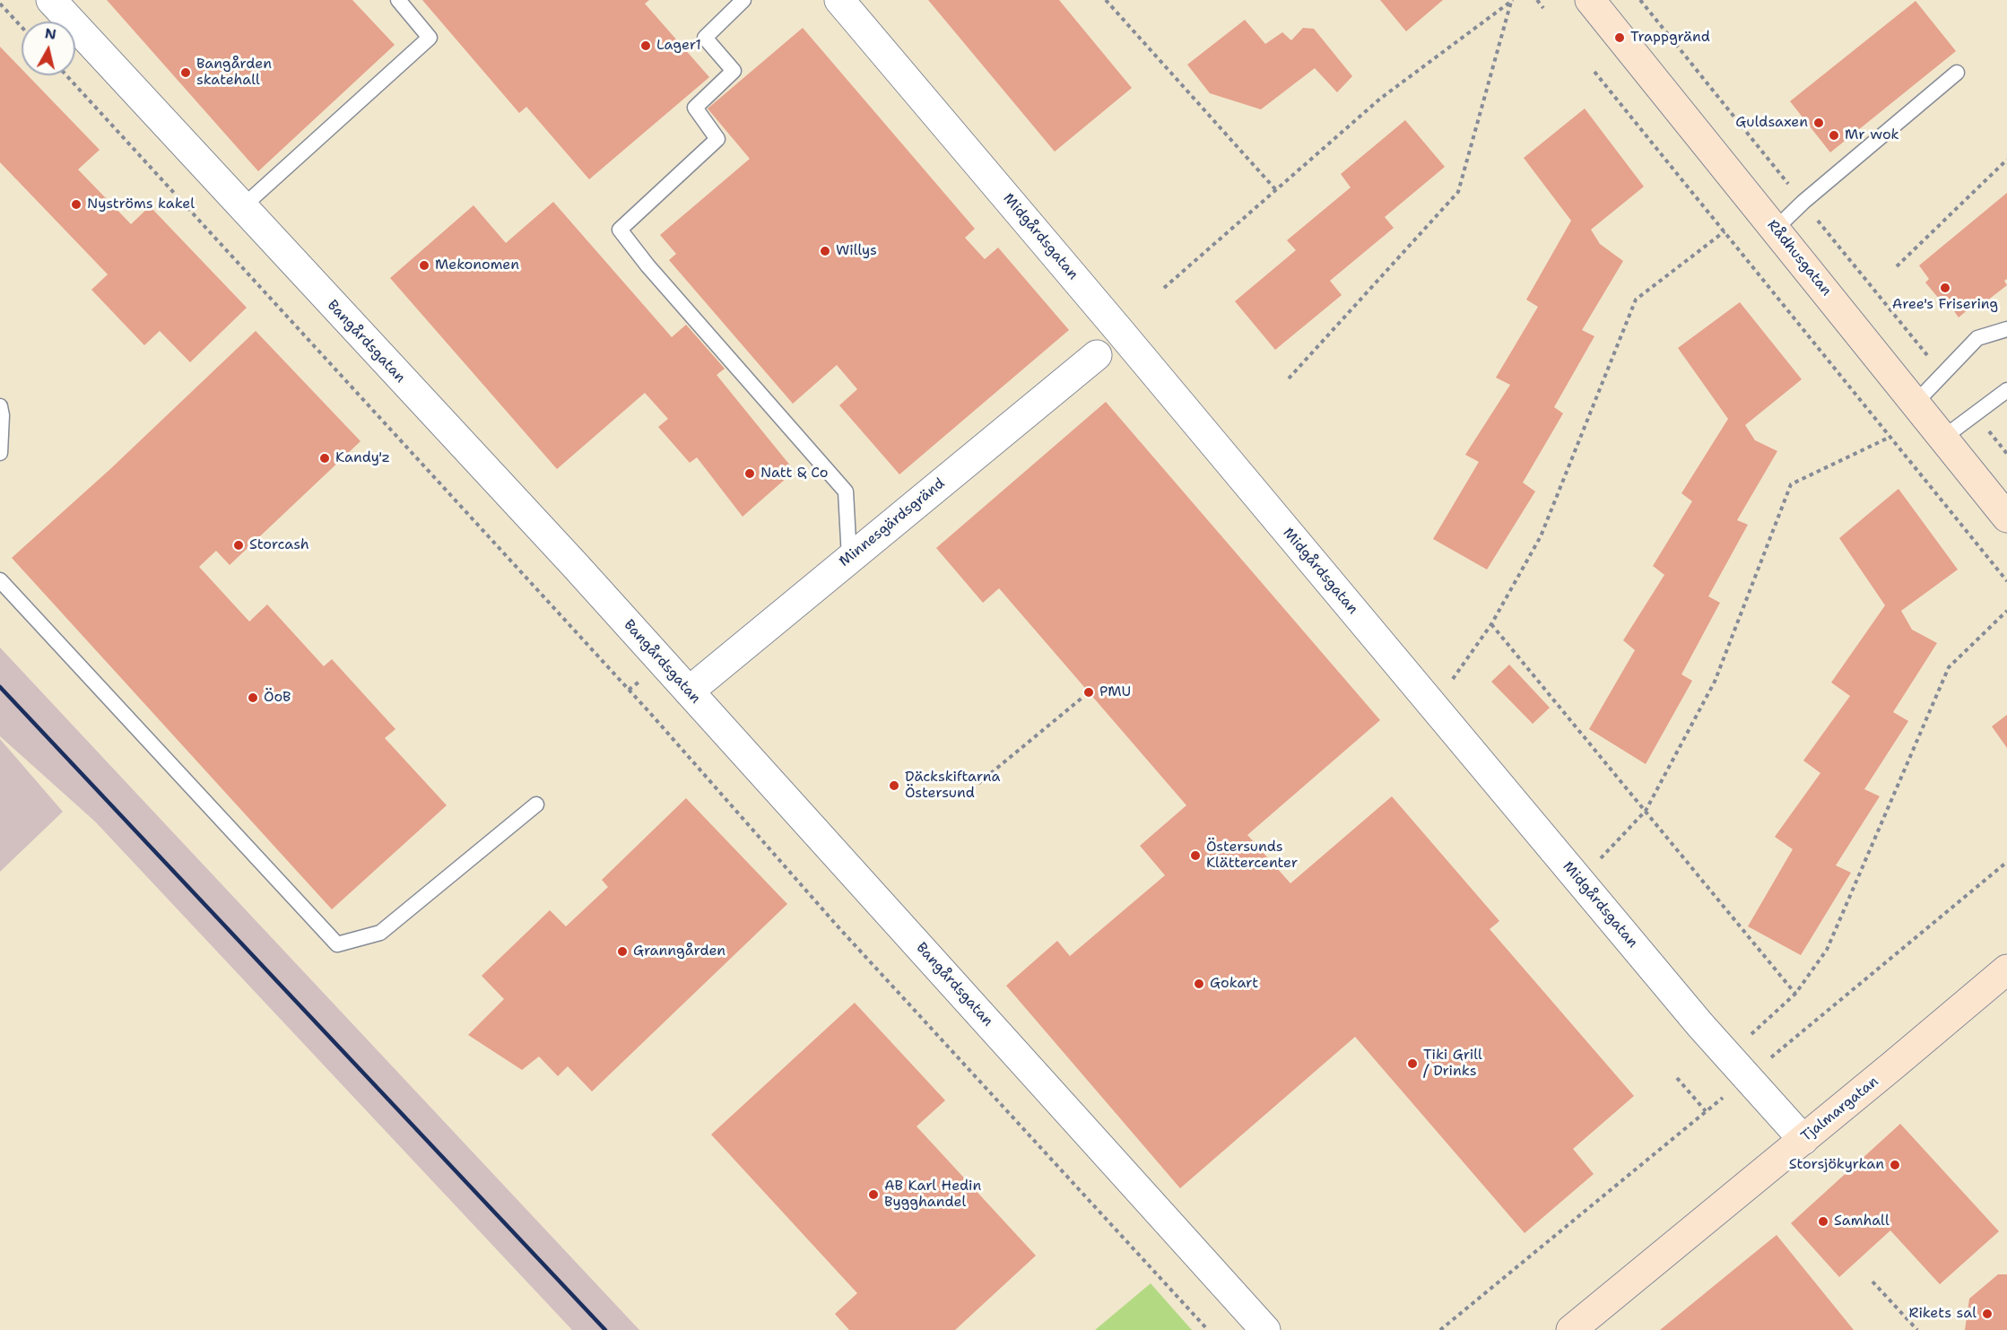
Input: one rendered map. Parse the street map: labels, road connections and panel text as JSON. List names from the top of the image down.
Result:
{
  "streets": {
    "main road": ["Rådhusgatan", "Tjalmargatan"],
    "street": ["Midgårdsgatan", "Bangårdsgatan", "Minnesgärdsgränd"]
  },
  "crossings": [
    ["Midgårdsgatan", "Tjalmargatan"],
    ["Bangårdsgatan", "Minnesgärdsgränd"]
  ],
  "places": [
    "Trappgränd",
    "Lager1",
    "Bangården skatehall",
    "Guldsaxen",
    "Mr wok",
    "Nyströms kakel",
    "Willys",
    "Mekonomen",
    "Aree's Frisering",
    "Kandy'z",
    "Natt & Co",
    "Storcash",
    "PMU",
    "ÖoB",
    "Däckskiftarna Östersund",
    "Östersunds Klättercenter",
    "Granngården",
    "Gokart",
    "Tiki Grill / Drinks",
    "Storsjökyrkan",
    "AB Karl Hedin Bygghandel",
    "Samhall",
    "Rikets sal"
  ],
  "north": "top"
}
